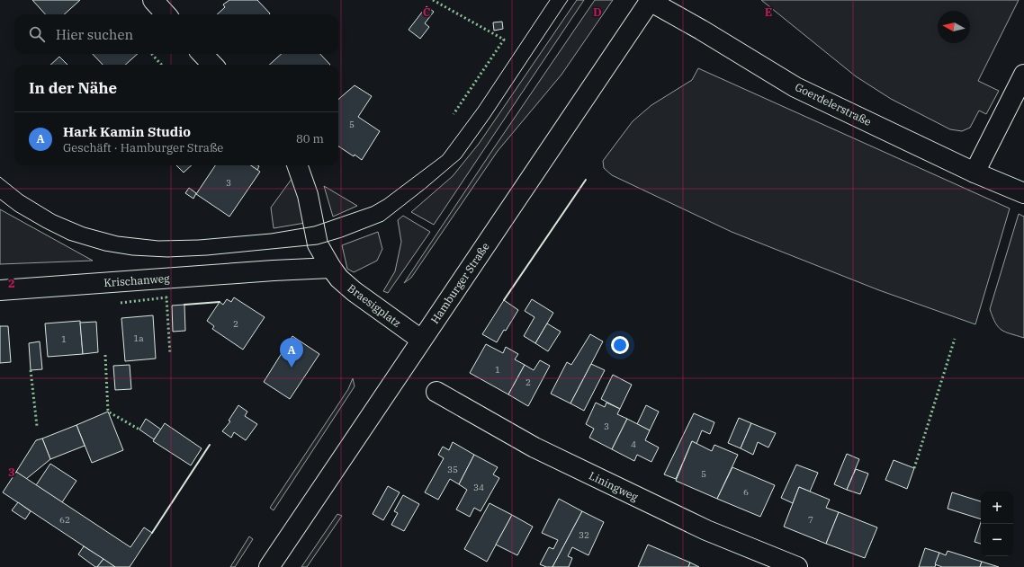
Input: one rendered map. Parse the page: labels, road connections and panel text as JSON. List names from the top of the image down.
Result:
{
  "streets": {
    "street": [
      "Goerdelerstraße",
      "Krischanweg",
      "Hamburger Straße",
      "Braesigplatz",
      "Liningweg"
    ]
  },
  "crossings": [
    ["Goerdelerstraße", "Hamburger Straße"],
    ["Krischanweg", "Braesigplatz"],
    ["Hamburger Straße", "Braesigplatz"]
  ],
  "house_numbers": [
    "5",
    "3",
    "2",
    "1a",
    "1",
    "1",
    "2",
    "3",
    "4",
    "35",
    "5",
    "34",
    "6",
    "62",
    "7",
    "32"
  ],
  "north": "left",
  "page": {
    "search": "Hier suchen",
    "heading": "In der Nähe",
    "list": [
      {
        "mark": "A",
        "name": "Hark Kamin Studio",
        "note": "Geschäft · Hamburger Straße",
        "value": "80 m"
      }
    ],
    "pins": "A",
    "map_buttons": ["+", "−"]
  },
  "grid": {
    "columns": ["C", "D", "E"],
    "rows": ["2", "3"]
  }
}
